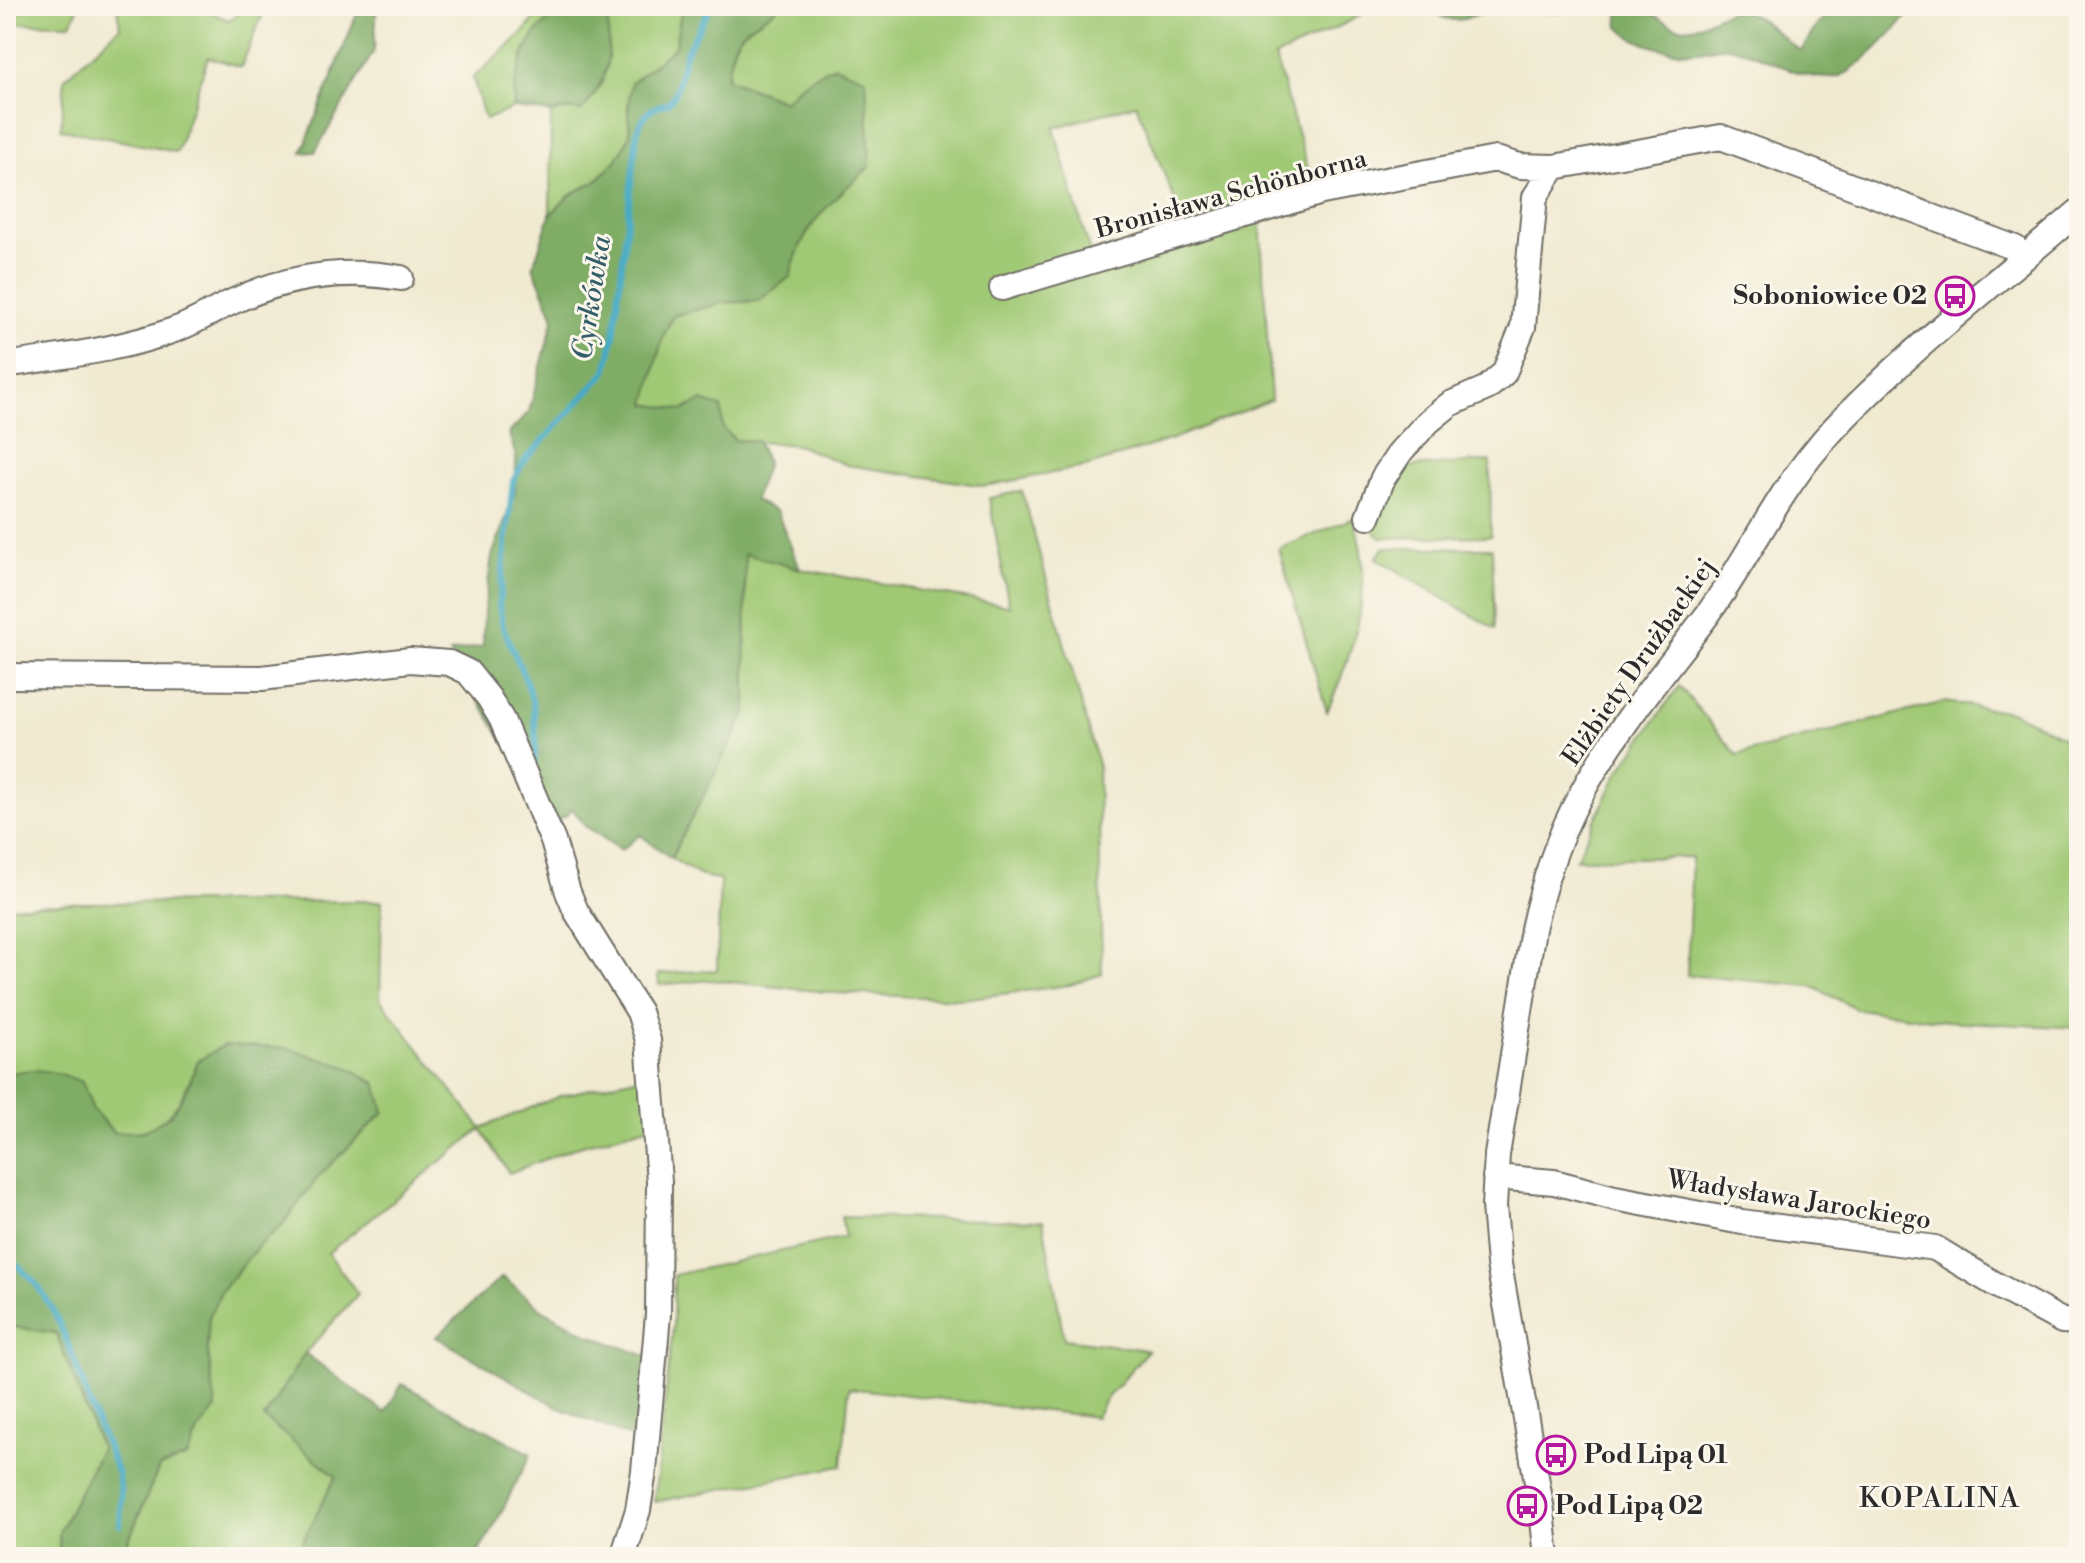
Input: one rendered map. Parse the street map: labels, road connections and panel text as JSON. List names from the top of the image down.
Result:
{
  "streets": {
    "street": ["Bronisława Schönborna", "Elżbiety Drużbackiej", "Władysława Jarockiego"]
  },
  "crossings": [
    ["Bronisława Schönborna", "Elżbiety Drużbackiej"],
    ["Elżbiety Drużbackiej", "Władysława Jarockiego"]
  ],
  "districts": ["KOPALINA"],
  "water": ["Cyrkówka"],
  "places": {
    "bus stop": ["Soboniowice 02", "Pod Lipą 01", "Pod Lipą 02"]
  }
}
